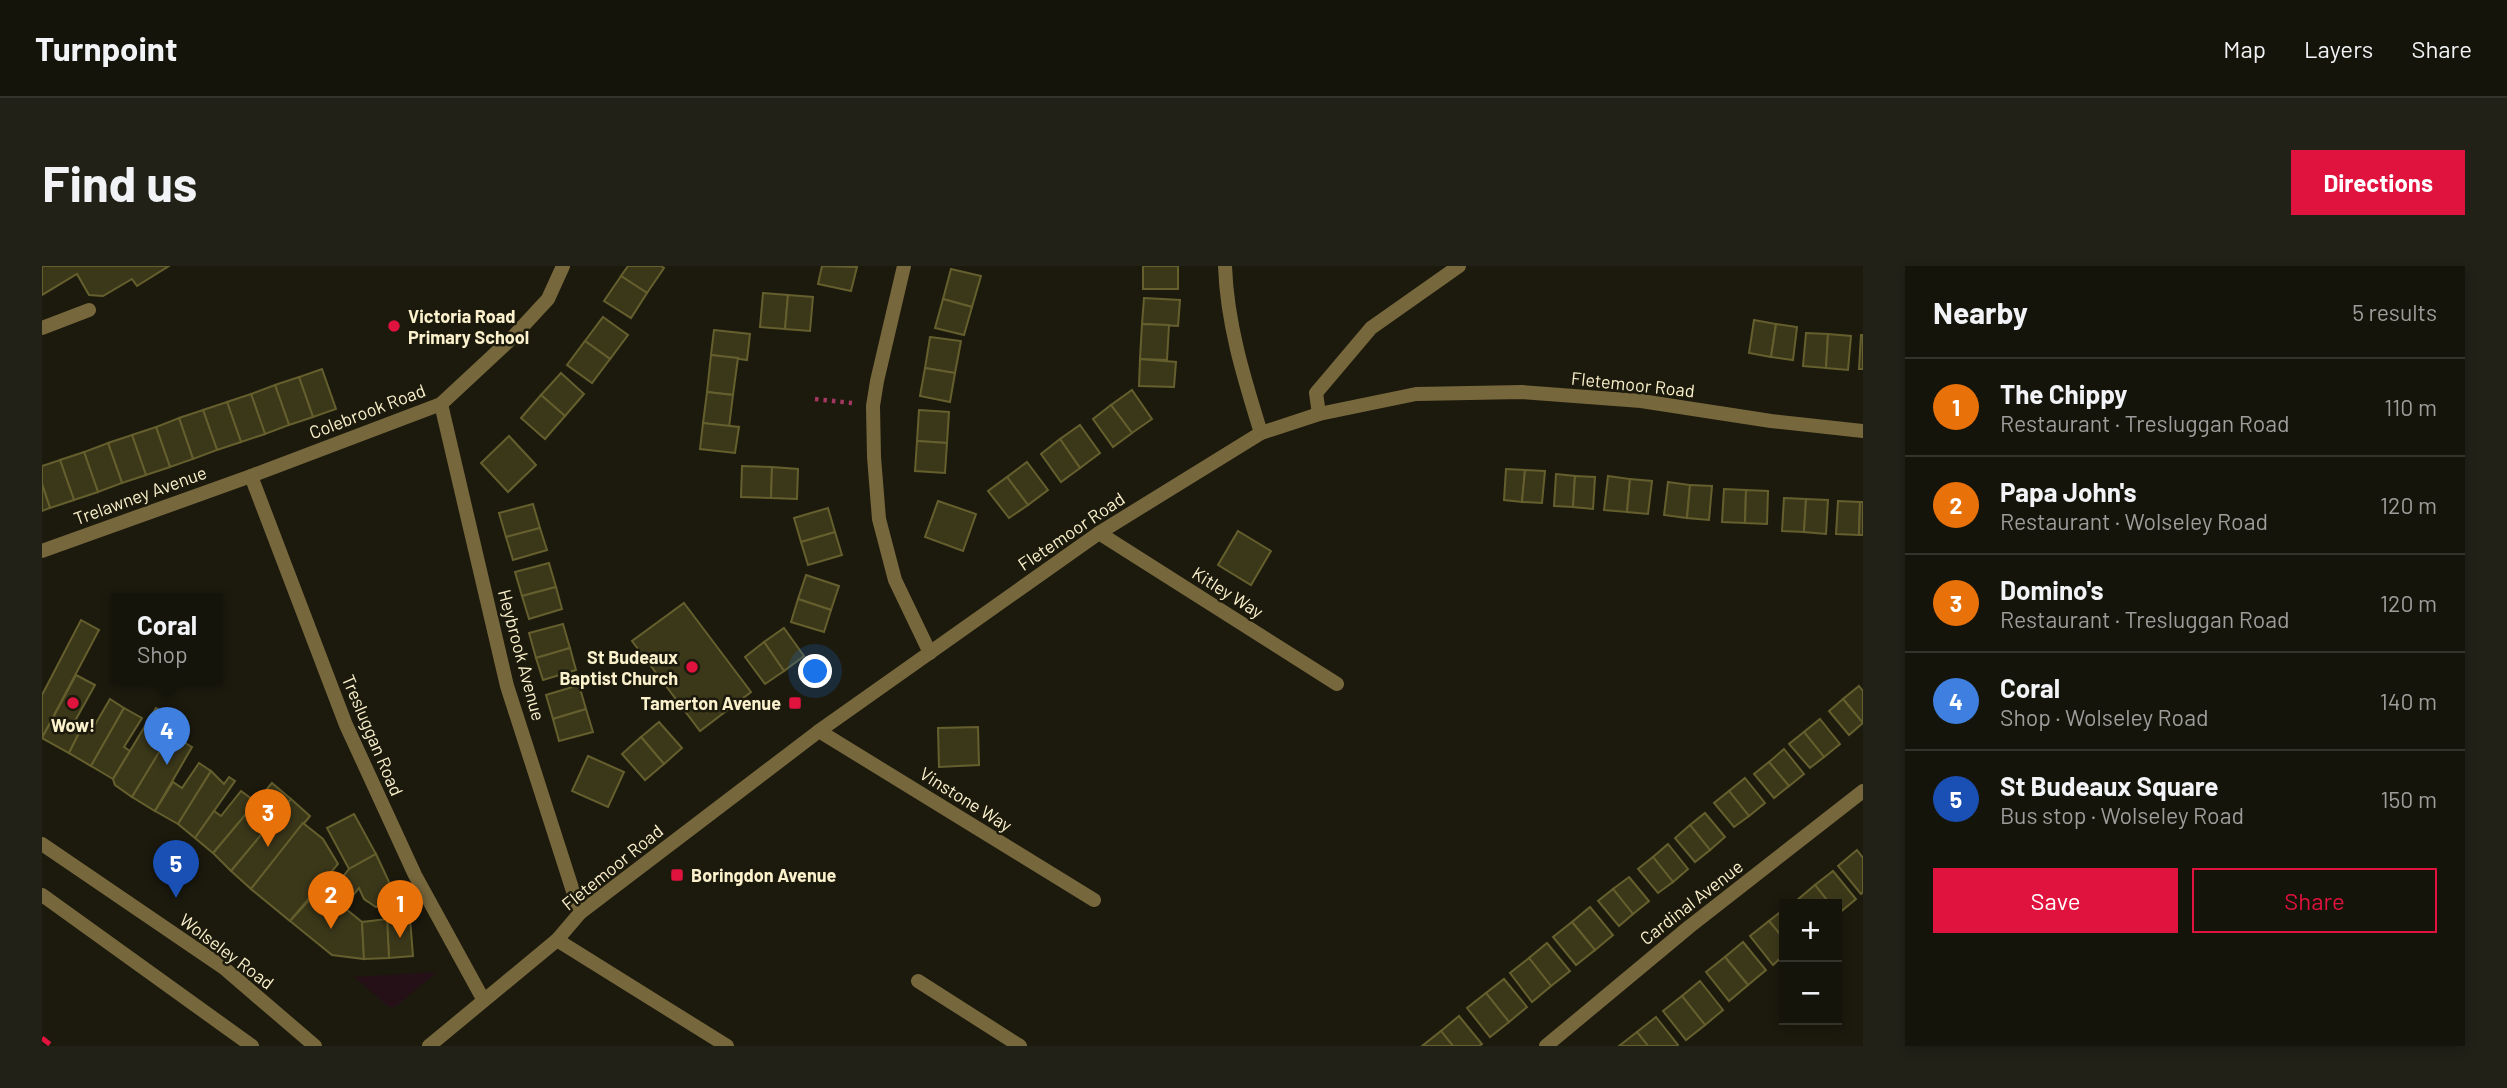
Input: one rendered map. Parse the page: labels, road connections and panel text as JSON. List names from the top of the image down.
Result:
{
  "streets": {
    "street": [
      "Fletemoor Road",
      "Colebrook Road",
      "Trelawney Avenue",
      "Kitley Way",
      "Heybrook Avenue",
      "Tresluggan Road",
      "Vinstone Way",
      "Cardinal Avenue",
      "Wolseley Road"
    ]
  },
  "crossings": [
    ["Fletemoor Road", "Kitley Way"],
    ["Fletemoor Road", "Heybrook Avenue"],
    ["Fletemoor Road", "Tresluggan Road"],
    ["Fletemoor Road", "Vinstone Way"],
    ["Colebrook Road", "Trelawney Avenue"],
    ["Colebrook Road", "Heybrook Avenue"],
    ["Colebrook Road", "Tresluggan Road"],
    ["Trelawney Avenue", "Tresluggan Road"]
  ],
  "places": {
    "other": ["Victoria Road Primary School", "St Budeaux Baptist Church", "Wow!"],
    "transit": ["Tamerton Avenue", "Boringdon Avenue"]
  },
  "page": {
    "header": "Turnpoint",
    "nav": ["Map", "Layers", "Share"],
    "buttons": [
      "Directions",
      ["Save", "Share"]
    ],
    "title": "Find us",
    "heading": ["Nearby", "5 results"],
    "list": [
      {
        "mark": "1",
        "name": "The Chippy",
        "note": "Restaurant · Tresluggan Road",
        "value": "110 m"
      },
      {
        "mark": "2",
        "name": "Papa John's",
        "note": "Restaurant · Wolseley Road",
        "value": "120 m"
      },
      {
        "mark": "3",
        "name": "Domino's",
        "note": "Restaurant · Tresluggan Road",
        "value": "120 m"
      },
      {
        "mark": "4",
        "name": "Coral",
        "note": "Shop · Wolseley Road",
        "value": "140 m"
      },
      {
        "mark": "5",
        "name": "St Budeaux Square",
        "note": "Bus stop · Wolseley Road",
        "value": "150 m"
      }
    ],
    "popup": ["Coral", "Shop"],
    "pins": [
      "4",
      "3",
      "5",
      "2",
      "1"
    ],
    "map_buttons": ["+", "−"]
  }
}
